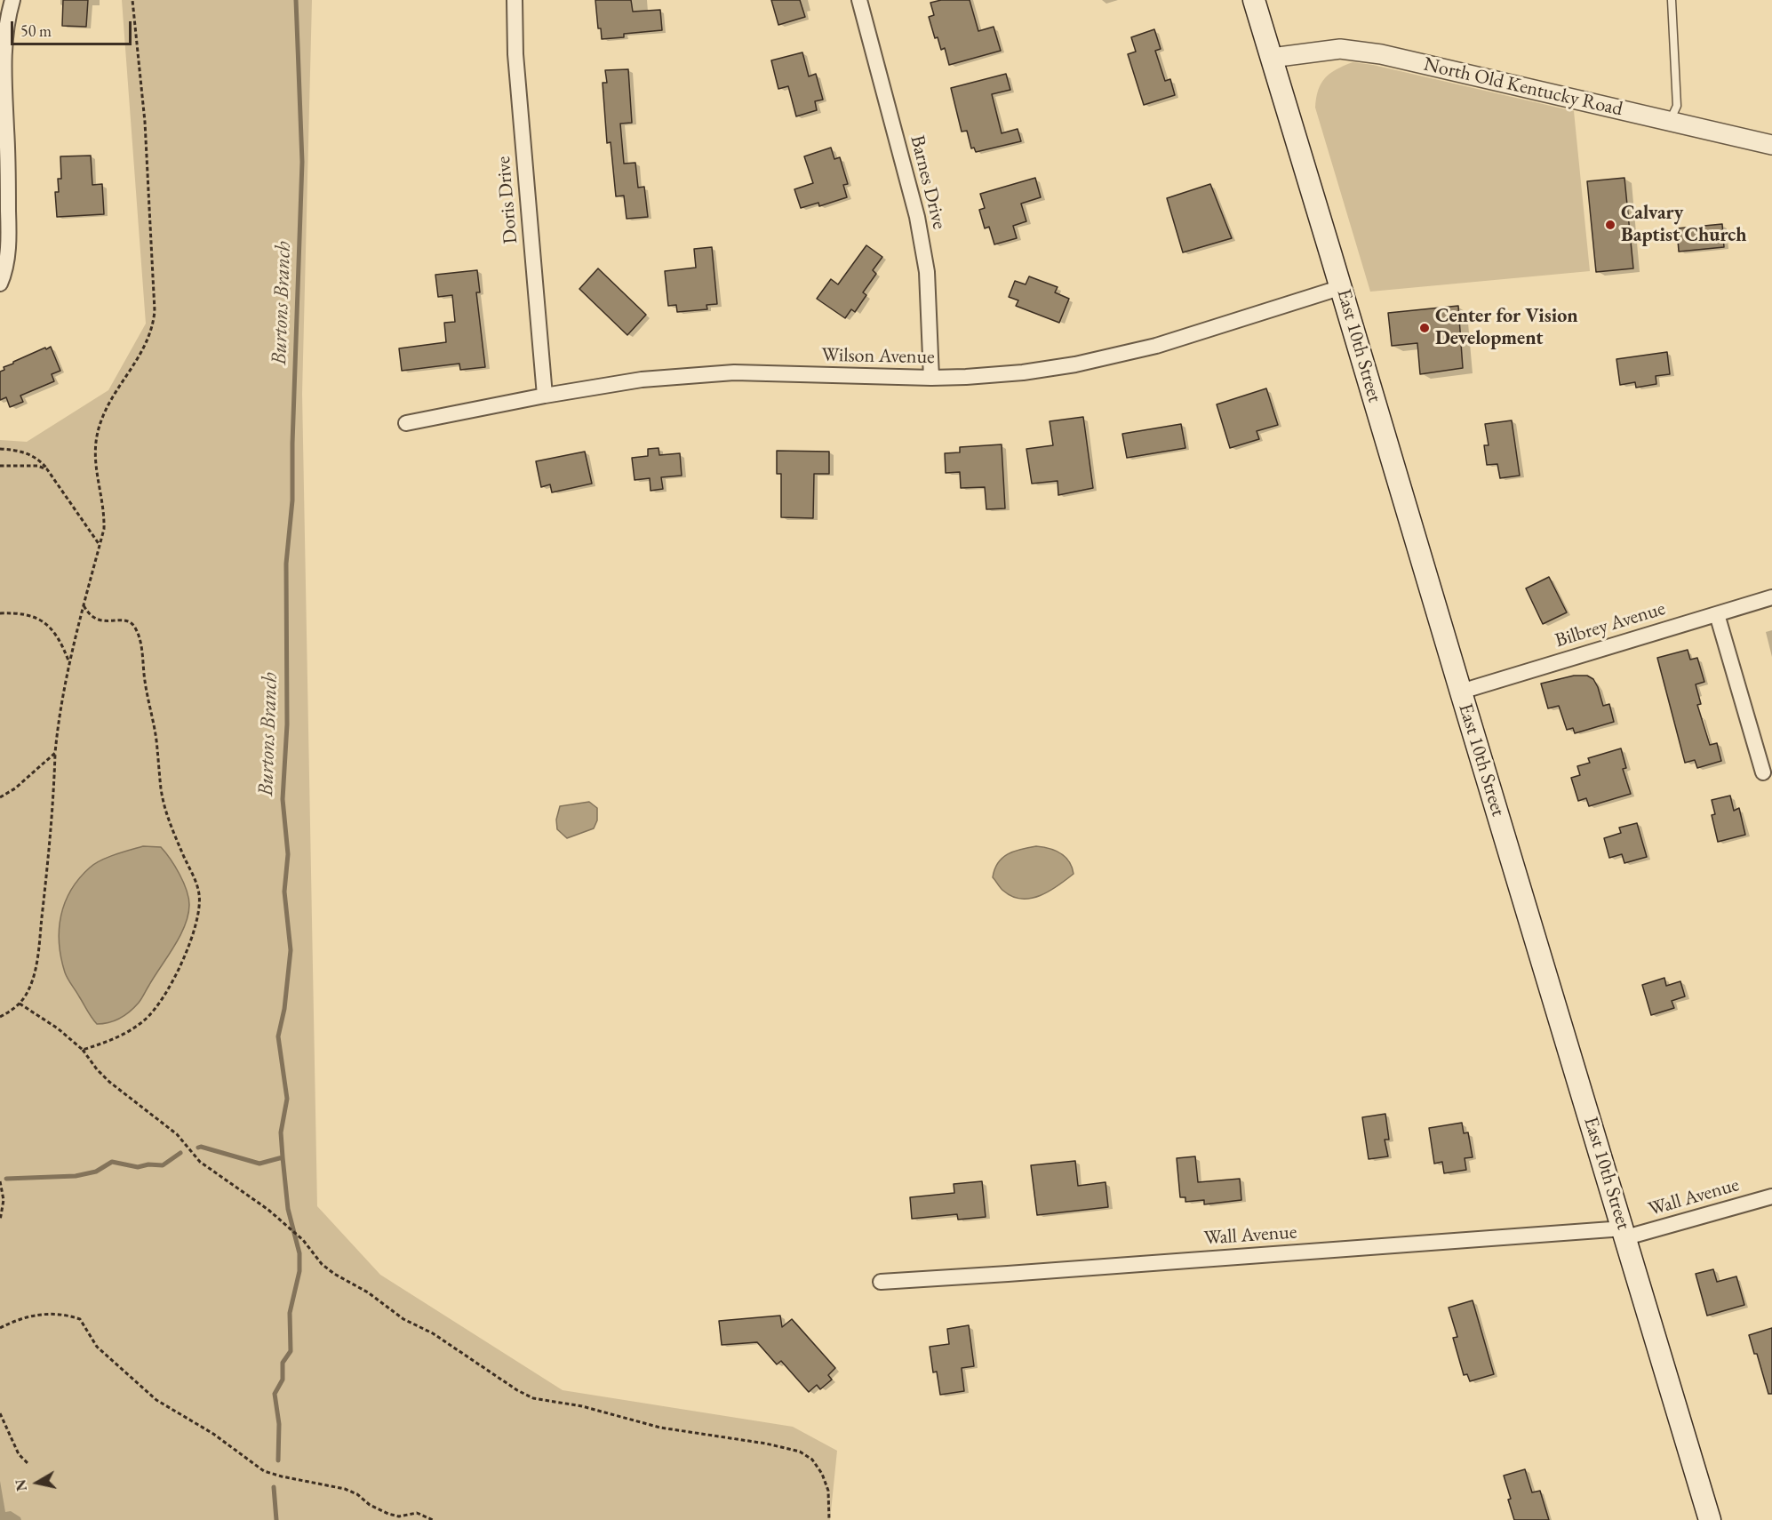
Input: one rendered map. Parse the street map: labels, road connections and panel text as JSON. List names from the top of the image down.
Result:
{
  "streets": {
    "main road": ["East 10th Street"],
    "street": [
      "North Old Kentucky Road",
      "Barnes Drive",
      "Doris Drive",
      "Wilson Avenue",
      "Bilbrey Avenue",
      "Wall Avenue"
    ]
  },
  "crossings": [
    ["North Old Kentucky Road", "East 10th Street"],
    ["Barnes Drive", "Wilson Avenue"],
    ["Doris Drive", "Wilson Avenue"],
    ["East 10th Street", "Wilson Avenue"],
    ["East 10th Street", "Bilbrey Avenue"],
    ["East 10th Street", "Wall Avenue"]
  ],
  "water": ["Burtons Branch"],
  "places": ["Calvary Baptist Church", "Center for Vision Development"],
  "scale_bar": "50 m",
  "north": "left"
}
